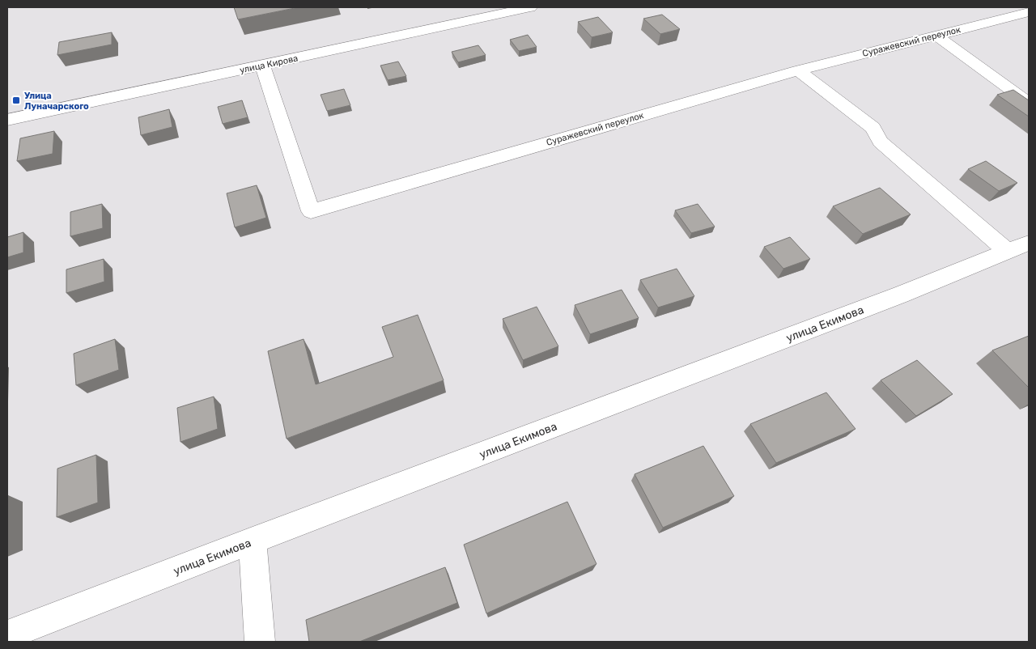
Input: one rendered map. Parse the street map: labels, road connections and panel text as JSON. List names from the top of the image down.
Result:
{
  "streets": {
    "street": ["Суражевский переулок", "улица Кирова", "улица Екимова"]
  },
  "crossings": [
    ["Суражевский переулок", "улица Кирова"]
  ],
  "places": {
    "transit": ["Улица Луначарского"]
  }
}
